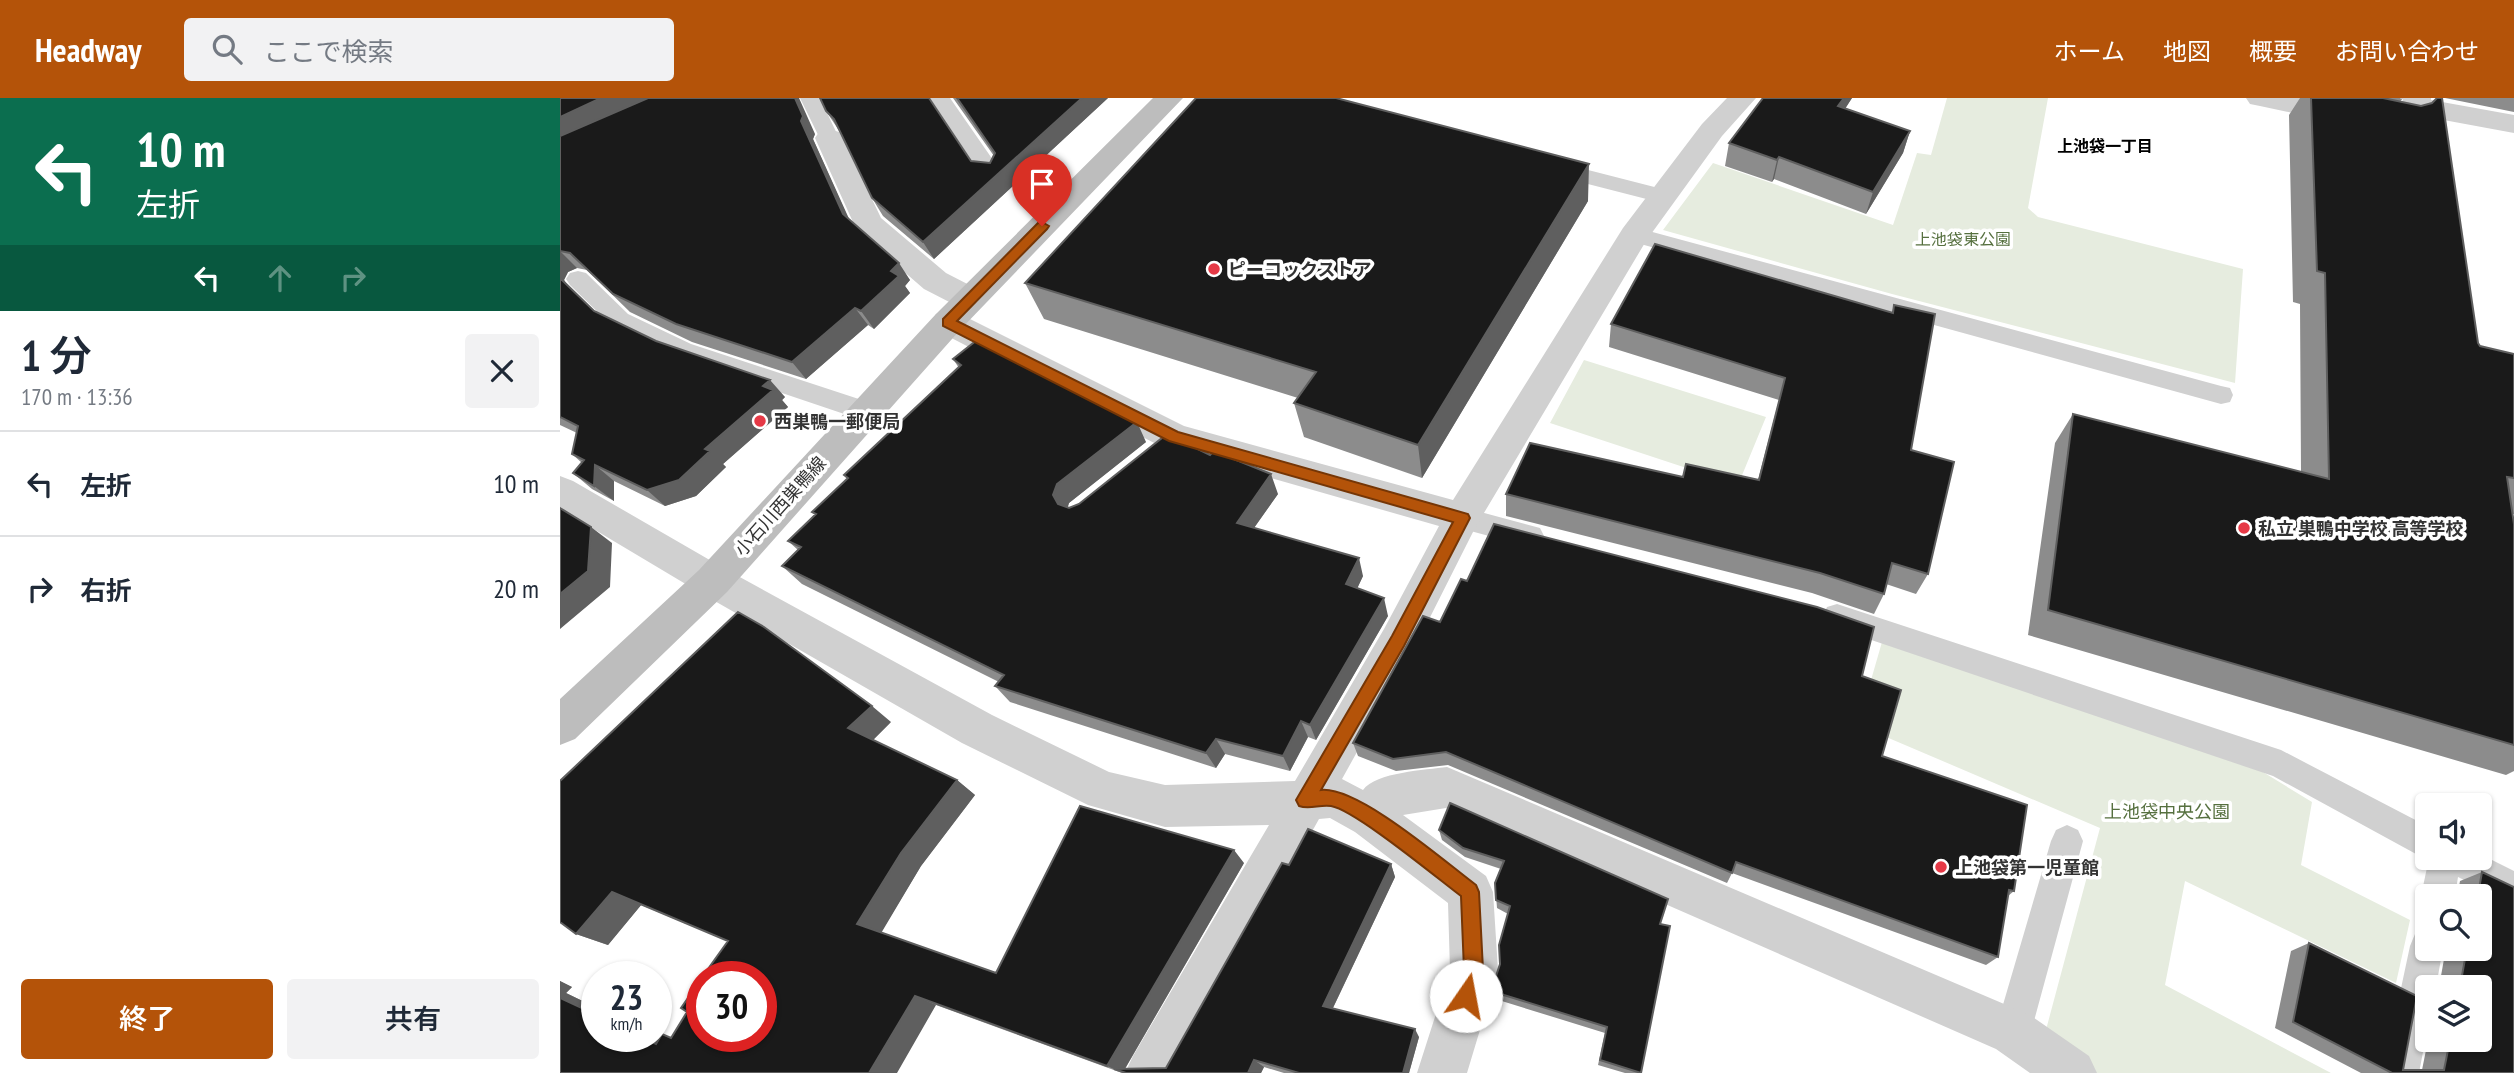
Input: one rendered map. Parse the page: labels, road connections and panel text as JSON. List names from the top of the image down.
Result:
{
  "streets": {
    "main road": ["小石川西巣鴨線"]
  },
  "districts": ["上池袋一丁目"],
  "parks": ["上池袋東公園", "上池袋中央公園"],
  "places": [
    "ピーコックストア",
    "西巣鴨一郵便局",
    "私立 巣鴨中学校 高等学校",
    "上池袋第一児童館"
  ],
  "page": {
    "header": "Headway",
    "search": "ここで検索",
    "nav": [
      "ホーム",
      "地図",
      "概要",
      "お問い合わせ"
    ],
    "turn": ["10 m", "左折"],
    "heading": ["1 分", "170 m · 13:36"],
    "list": [
      {
        "name": "左折",
        "value": "10 m"
      },
      {
        "name": "右折",
        "value": "20 m"
      }
    ],
    "speed": "23 km/h",
    "limit": "30",
    "buttons": ["終了", "共有"]
  }
}
